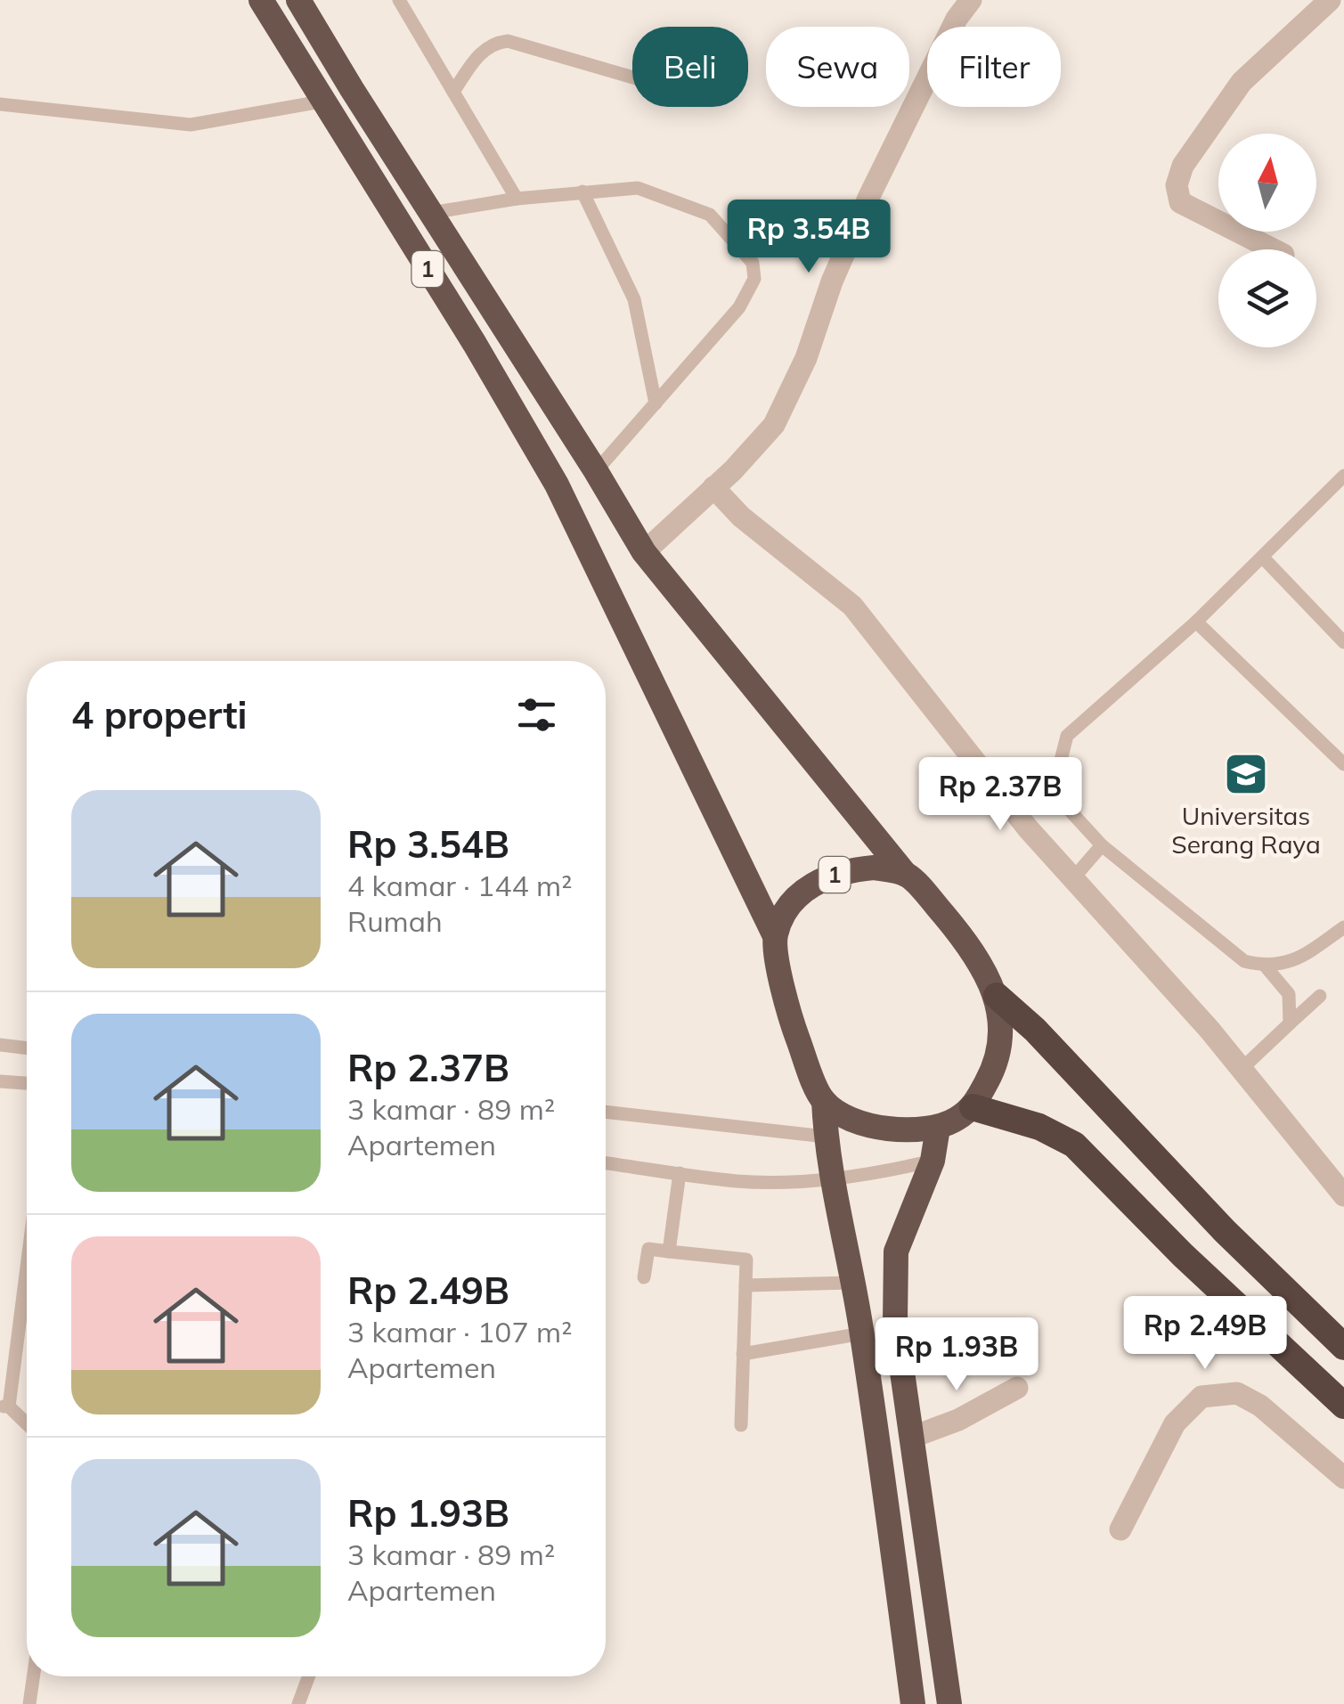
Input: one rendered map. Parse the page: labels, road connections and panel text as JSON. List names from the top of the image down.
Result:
{
  "streets": {
    "highway": ["1"]
  },
  "places": {
    "school or university": ["Universitas Serang Raya"]
  },
  "north": "top",
  "page": {
    "chip": ["Beli", "Sewa", "Filter"],
    "price": [
      "Rp 3.54B",
      "Rp 2.37B",
      "Rp 2.49B",
      "Rp 1.93B"
    ],
    "heading": "4 properti",
    "list": [
      {
        "name": "Rp 3.54B",
        "note": "4 kamar · 144 m² · Rumah"
      },
      {
        "name": "Rp 2.37B",
        "note": "3 kamar · 89 m² · Apartemen"
      },
      {
        "name": "Rp 2.49B",
        "note": "3 kamar · 107 m² · Apartemen"
      },
      {
        "name": "Rp 1.93B",
        "note": "3 kamar · 89 m² · Apartemen"
      }
    ]
  }
}
